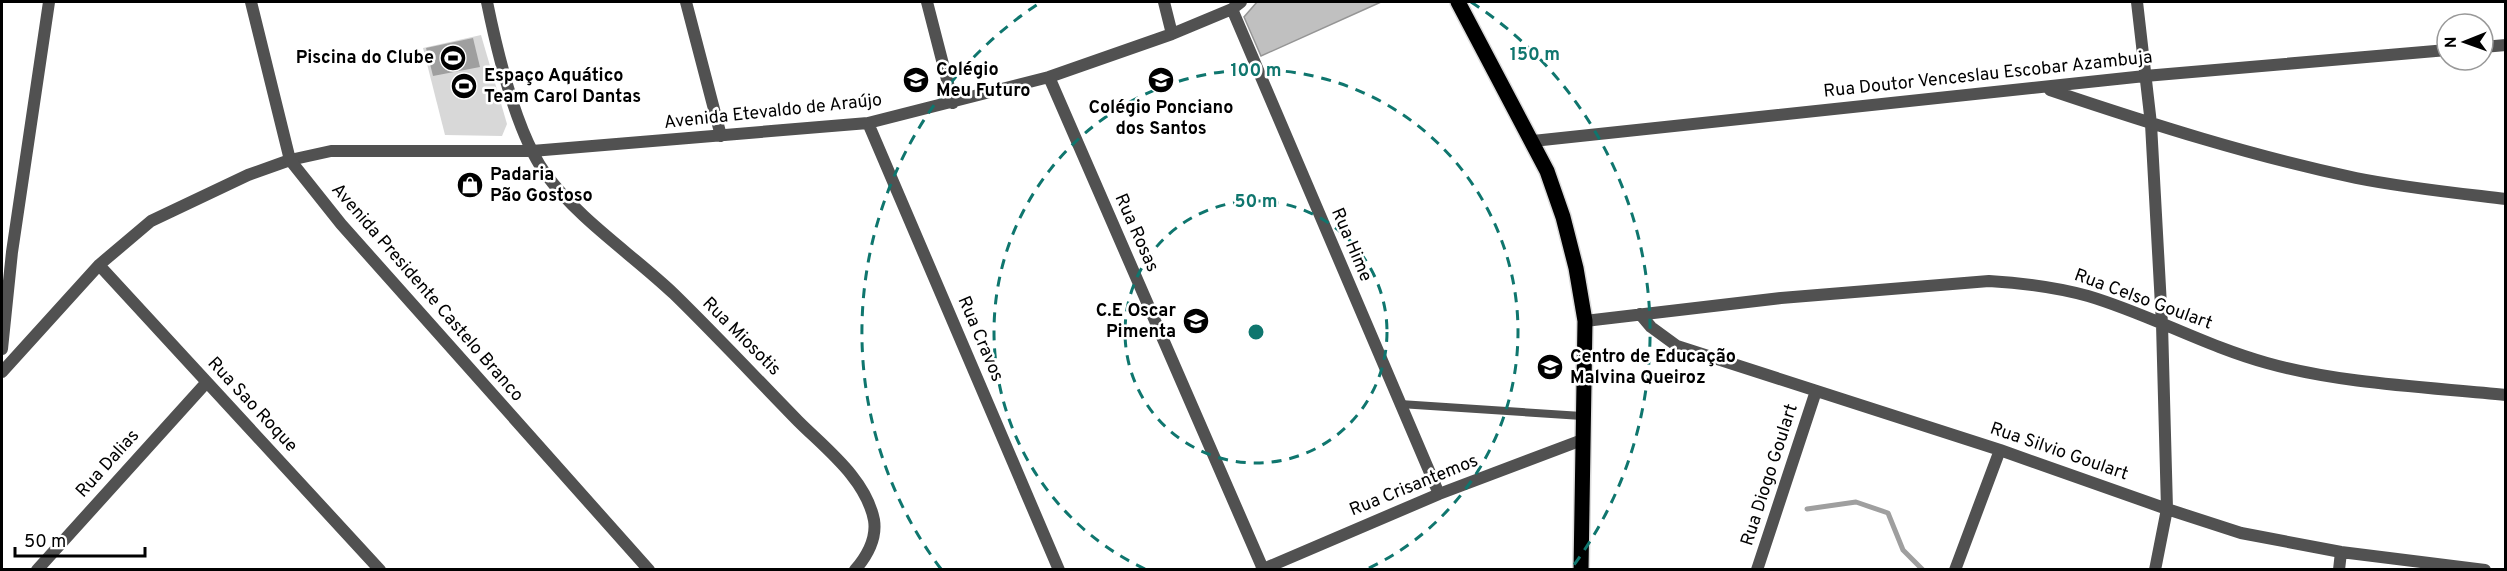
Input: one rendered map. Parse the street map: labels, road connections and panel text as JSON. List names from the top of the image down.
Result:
{
  "streets": {
    "street": [
      "Rua Doutor Venceslau Escobar Azambuja",
      "Avenida Etevaldo de Araújo",
      "Rua Rosas",
      "Rua Hime",
      "Avenida Presidente Castelo Branco",
      "Rua Celso Goulart",
      "Rua Miosotis",
      "Rua Cravos",
      "Rua Sao Roque",
      "Rua Silvio Goulart",
      "Rua Dalias",
      "Rua Diogo Goulart",
      "Rua Crisantemos"
    ]
  },
  "crossings": [
    ["Avenida Etevaldo de Araújo", "Rua Rosas"],
    ["Avenida Etevaldo de Araújo", "Rua Hime"],
    ["Avenida Etevaldo de Araújo", "Avenida Presidente Castelo Branco"],
    ["Avenida Etevaldo de Araújo", "Rua Miosotis"],
    ["Avenida Etevaldo de Araújo", "Rua Cravos"],
    ["Avenida Etevaldo de Araújo", "Rua Sao Roque"],
    ["Rua Rosas", "Rua Crisantemos"],
    ["Rua Hime", "Rua Crisantemos"],
    ["Rua Celso Goulart", "Rua Silvio Goulart"],
    ["Rua Sao Roque", "Rua Dalias"],
    ["Rua Silvio Goulart", "Rua Diogo Goulart"]
  ],
  "places": {
    "sports": ["Piscina do Clube", "Espaço Aquático Team Carol Dantas"],
    "school or university": [
      "Colégio Meu Futuro",
      "Colégio Ponciano dos Santos",
      "C.E Oscar Pimenta",
      "Centro de Educação Malvina Queiroz"
    ],
    "shop": ["Padaria Pão Gostoso"]
  },
  "scale_bar": "50 m",
  "north": "left",
  "rings": ["150 m", "100 m", "50 m"]
}
